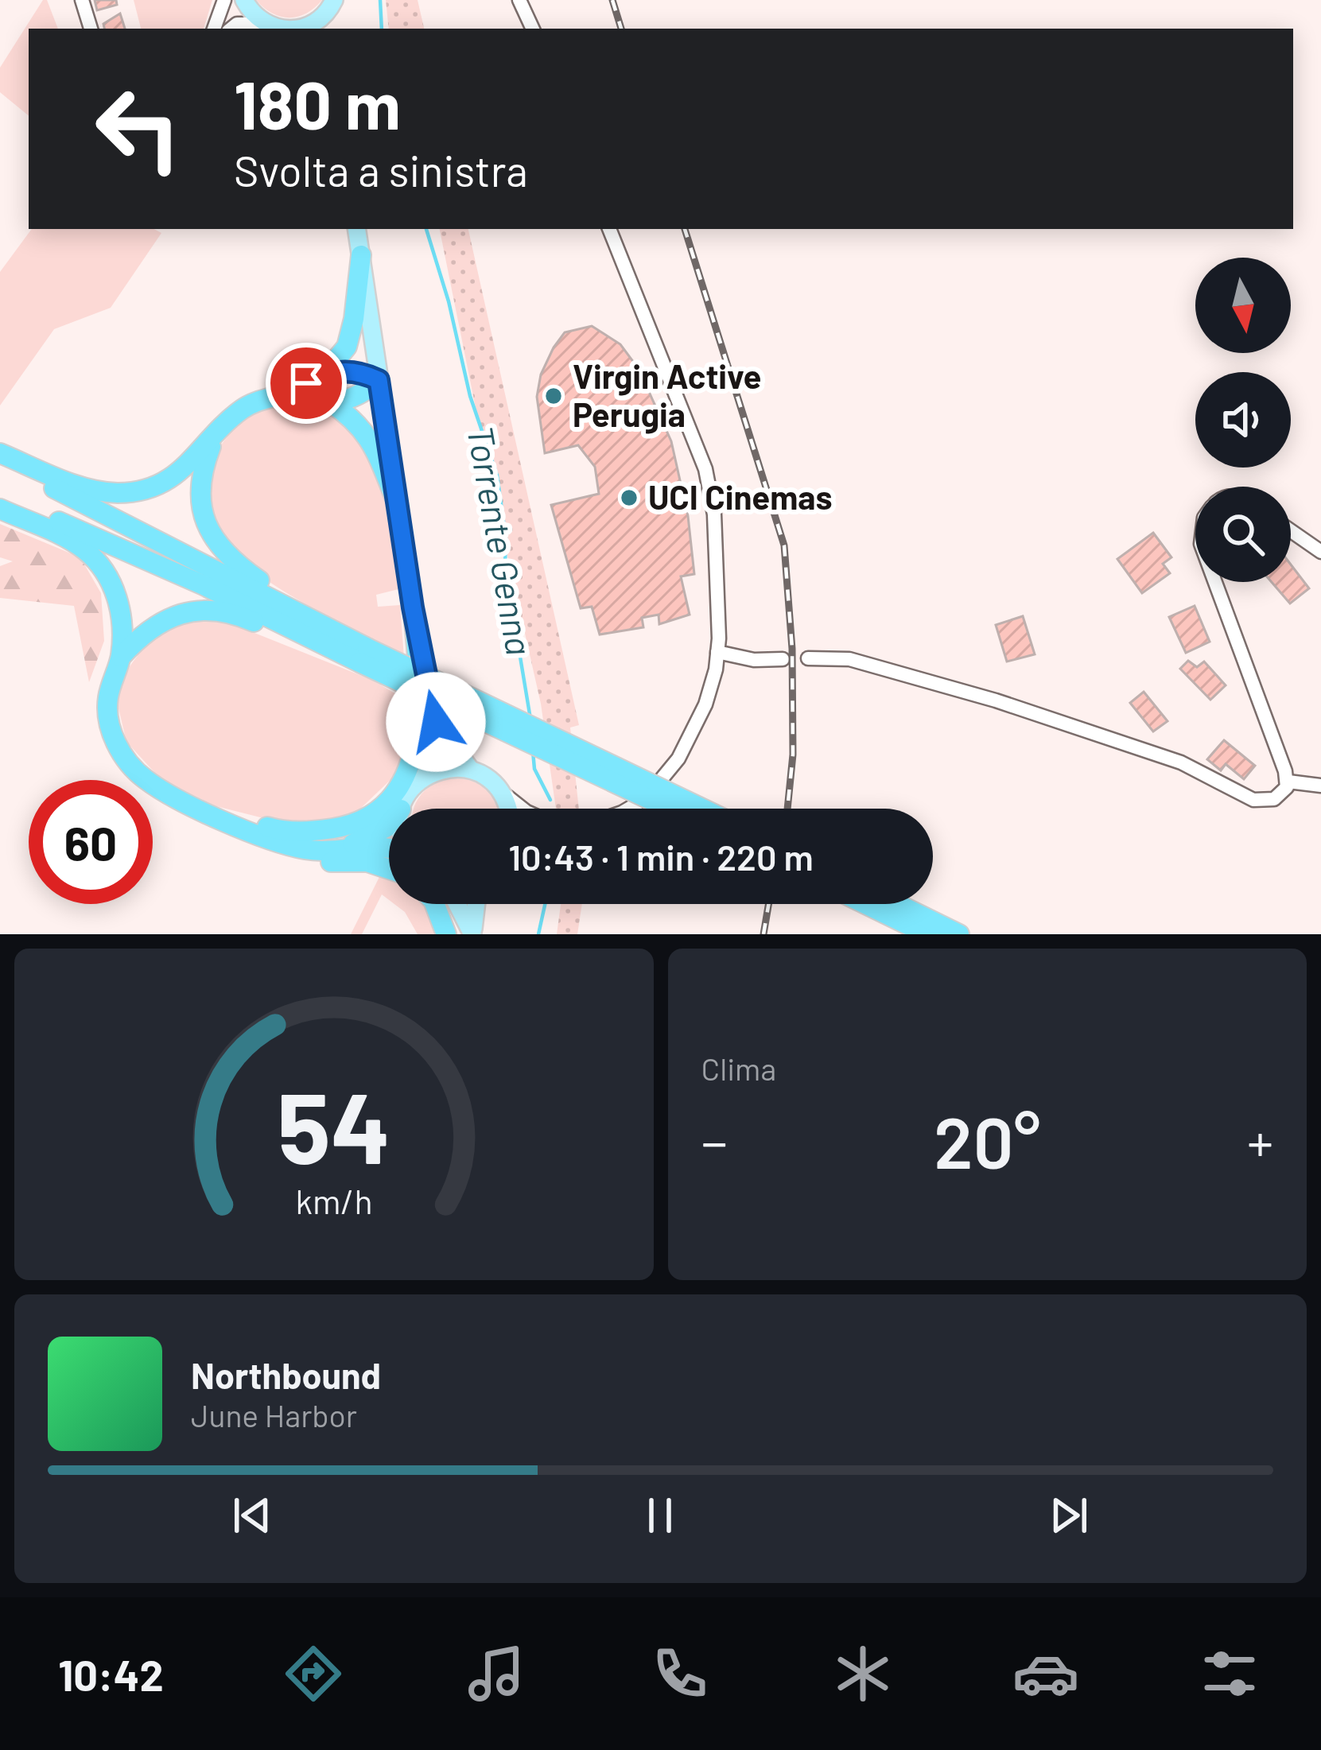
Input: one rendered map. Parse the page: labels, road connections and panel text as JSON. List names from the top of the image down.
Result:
{
  "water": ["Torrente Genna"],
  "places": ["Virgin Active Perugia", "UCI Cinemas"],
  "north": "bottom",
  "page": {
    "turn": ["180 m", "Svolta a sinistra"],
    "limit": "60",
    "trip": "10:43 · 1 min · 220 m",
    "tile": "Clima",
    "heat": ["−", "20°", "+"],
    "song": ["Northbound", "June Harbor"],
    "tabs": "10:42",
    "gauge": ["54", "km/h"]
  }
}
